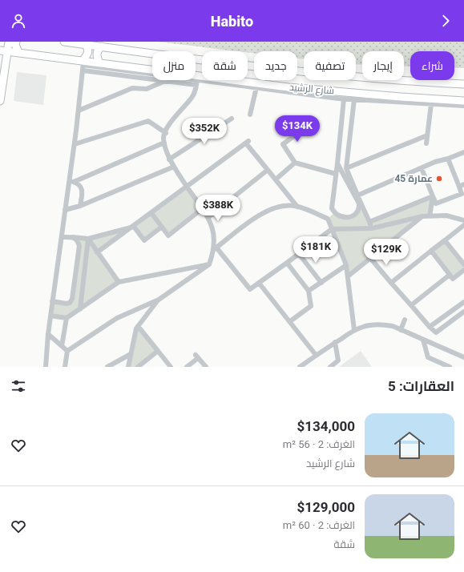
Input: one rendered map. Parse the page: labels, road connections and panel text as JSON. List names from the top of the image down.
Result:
{
  "streets": {
    "street": ["شارع الرشيد"]
  },
  "places": ["عمارة 45"],
  "page": {
    "header": "Habito",
    "chip": [
      "شراء",
      "إيجار",
      "تصفية",
      "جديد",
      "شقة",
      "منزل"
    ],
    "price": [
      "$134K",
      "$352K",
      "$388K",
      "$181K",
      "$129K"
    ],
    "heading": "العقارات: 5",
    "list": [
      {
        "name": "$134,000",
        "note": "الغرف: 2 · 56 m² · شارع الرشيد"
      },
      {
        "name": "$129,000",
        "note": "الغرف: 2 · 60 m² · شقة"
      }
    ]
  }
}
